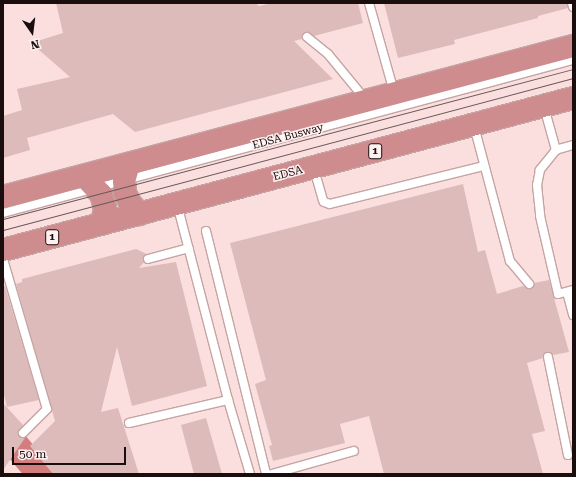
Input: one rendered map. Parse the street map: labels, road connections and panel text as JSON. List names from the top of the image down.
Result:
{
  "streets": {
    "highway": ["1", "EDSA"],
    "lane": ["EDSA Busway"]
  },
  "scale_bar": "50 m",
  "north": "bottom"
}
